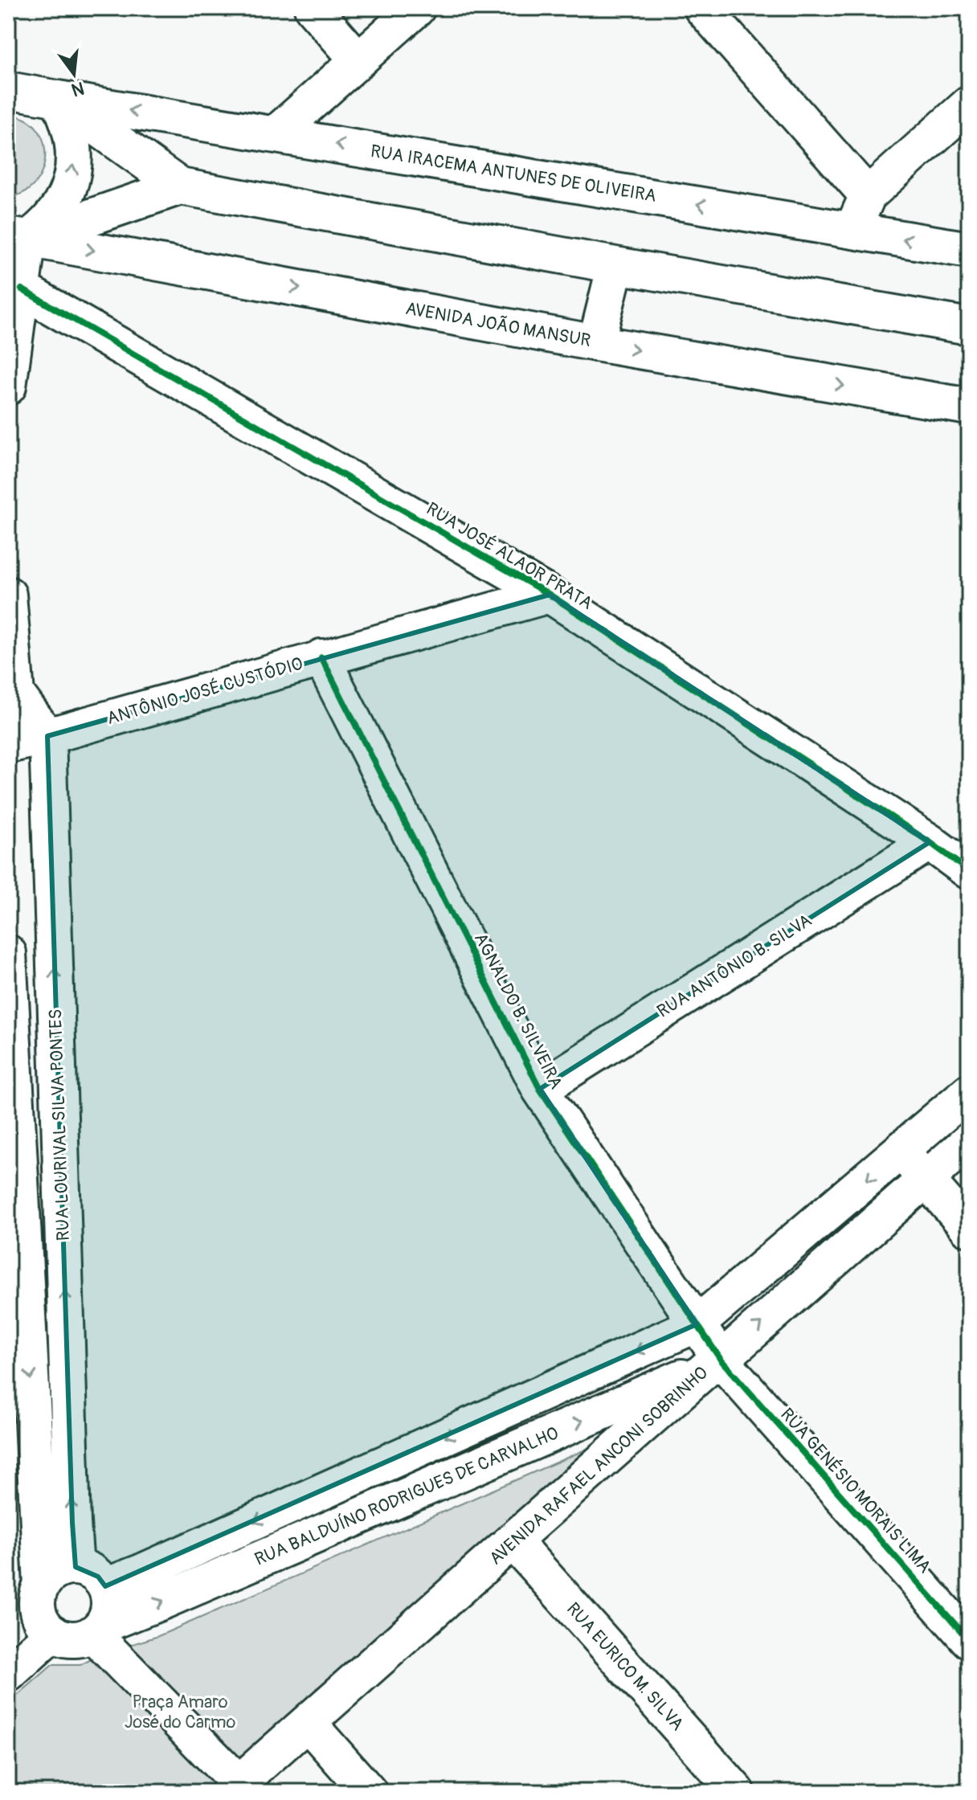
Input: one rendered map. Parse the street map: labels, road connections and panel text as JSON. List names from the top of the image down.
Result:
{
  "streets": {
    "street": [
      "RUA IRACEMA ANTUNES DE OLIVEIRA",
      "AVENIDA JOÃO MANSUR",
      "RUA JOSÉ ALAOR PRATA",
      "ANTÔNIO JOSÉ CUSTÓDIO",
      "RUA ANTÔNIO B. SILVA",
      "AGNALDO B. SILVEIRA",
      "RUA LOURIVAL SILVA PONTES",
      "AVENIDA RAFAEL ANCONI SOBRINHO",
      "RUA GENÉSIO MORAIS LIMA",
      "RUA BALDUÍNO RODRIGUES DE CARVALHO",
      "RUA EURICO M. SILVA"
    ]
  },
  "crossings": [
    ["RUA JOSÉ ALAOR PRATA", "ANTÔNIO JOSÉ CUSTÓDIO"],
    ["RUA JOSÉ ALAOR PRATA", "RUA ANTÔNIO B. SILVA"],
    ["ANTÔNIO JOSÉ CUSTÓDIO", "AGNALDO B. SILVEIRA"],
    ["ANTÔNIO JOSÉ CUSTÓDIO", "RUA LOURIVAL SILVA PONTES"],
    ["RUA ANTÔNIO B. SILVA", "AGNALDO B. SILVEIRA"],
    ["AGNALDO B. SILVEIRA", "AVENIDA RAFAEL ANCONI SOBRINHO"],
    ["AGNALDO B. SILVEIRA", "RUA GENÉSIO MORAIS LIMA"],
    ["AGNALDO B. SILVEIRA", "RUA BALDUÍNO RODRIGUES DE CARVALHO"],
    ["AVENIDA RAFAEL ANCONI SOBRINHO", "RUA GENÉSIO MORAIS LIMA"],
    ["AVENIDA RAFAEL ANCONI SOBRINHO", "RUA BALDUÍNO RODRIGUES DE CARVALHO"],
    ["AVENIDA RAFAEL ANCONI SOBRINHO", "RUA EURICO M. SILVA"],
    ["RUA GENÉSIO MORAIS LIMA", "RUA BALDUÍNO RODRIGUES DE CARVALHO"]
  ],
  "parks": ["Praça Amaro José do Carmo"],
  "north": "bottom"
}
